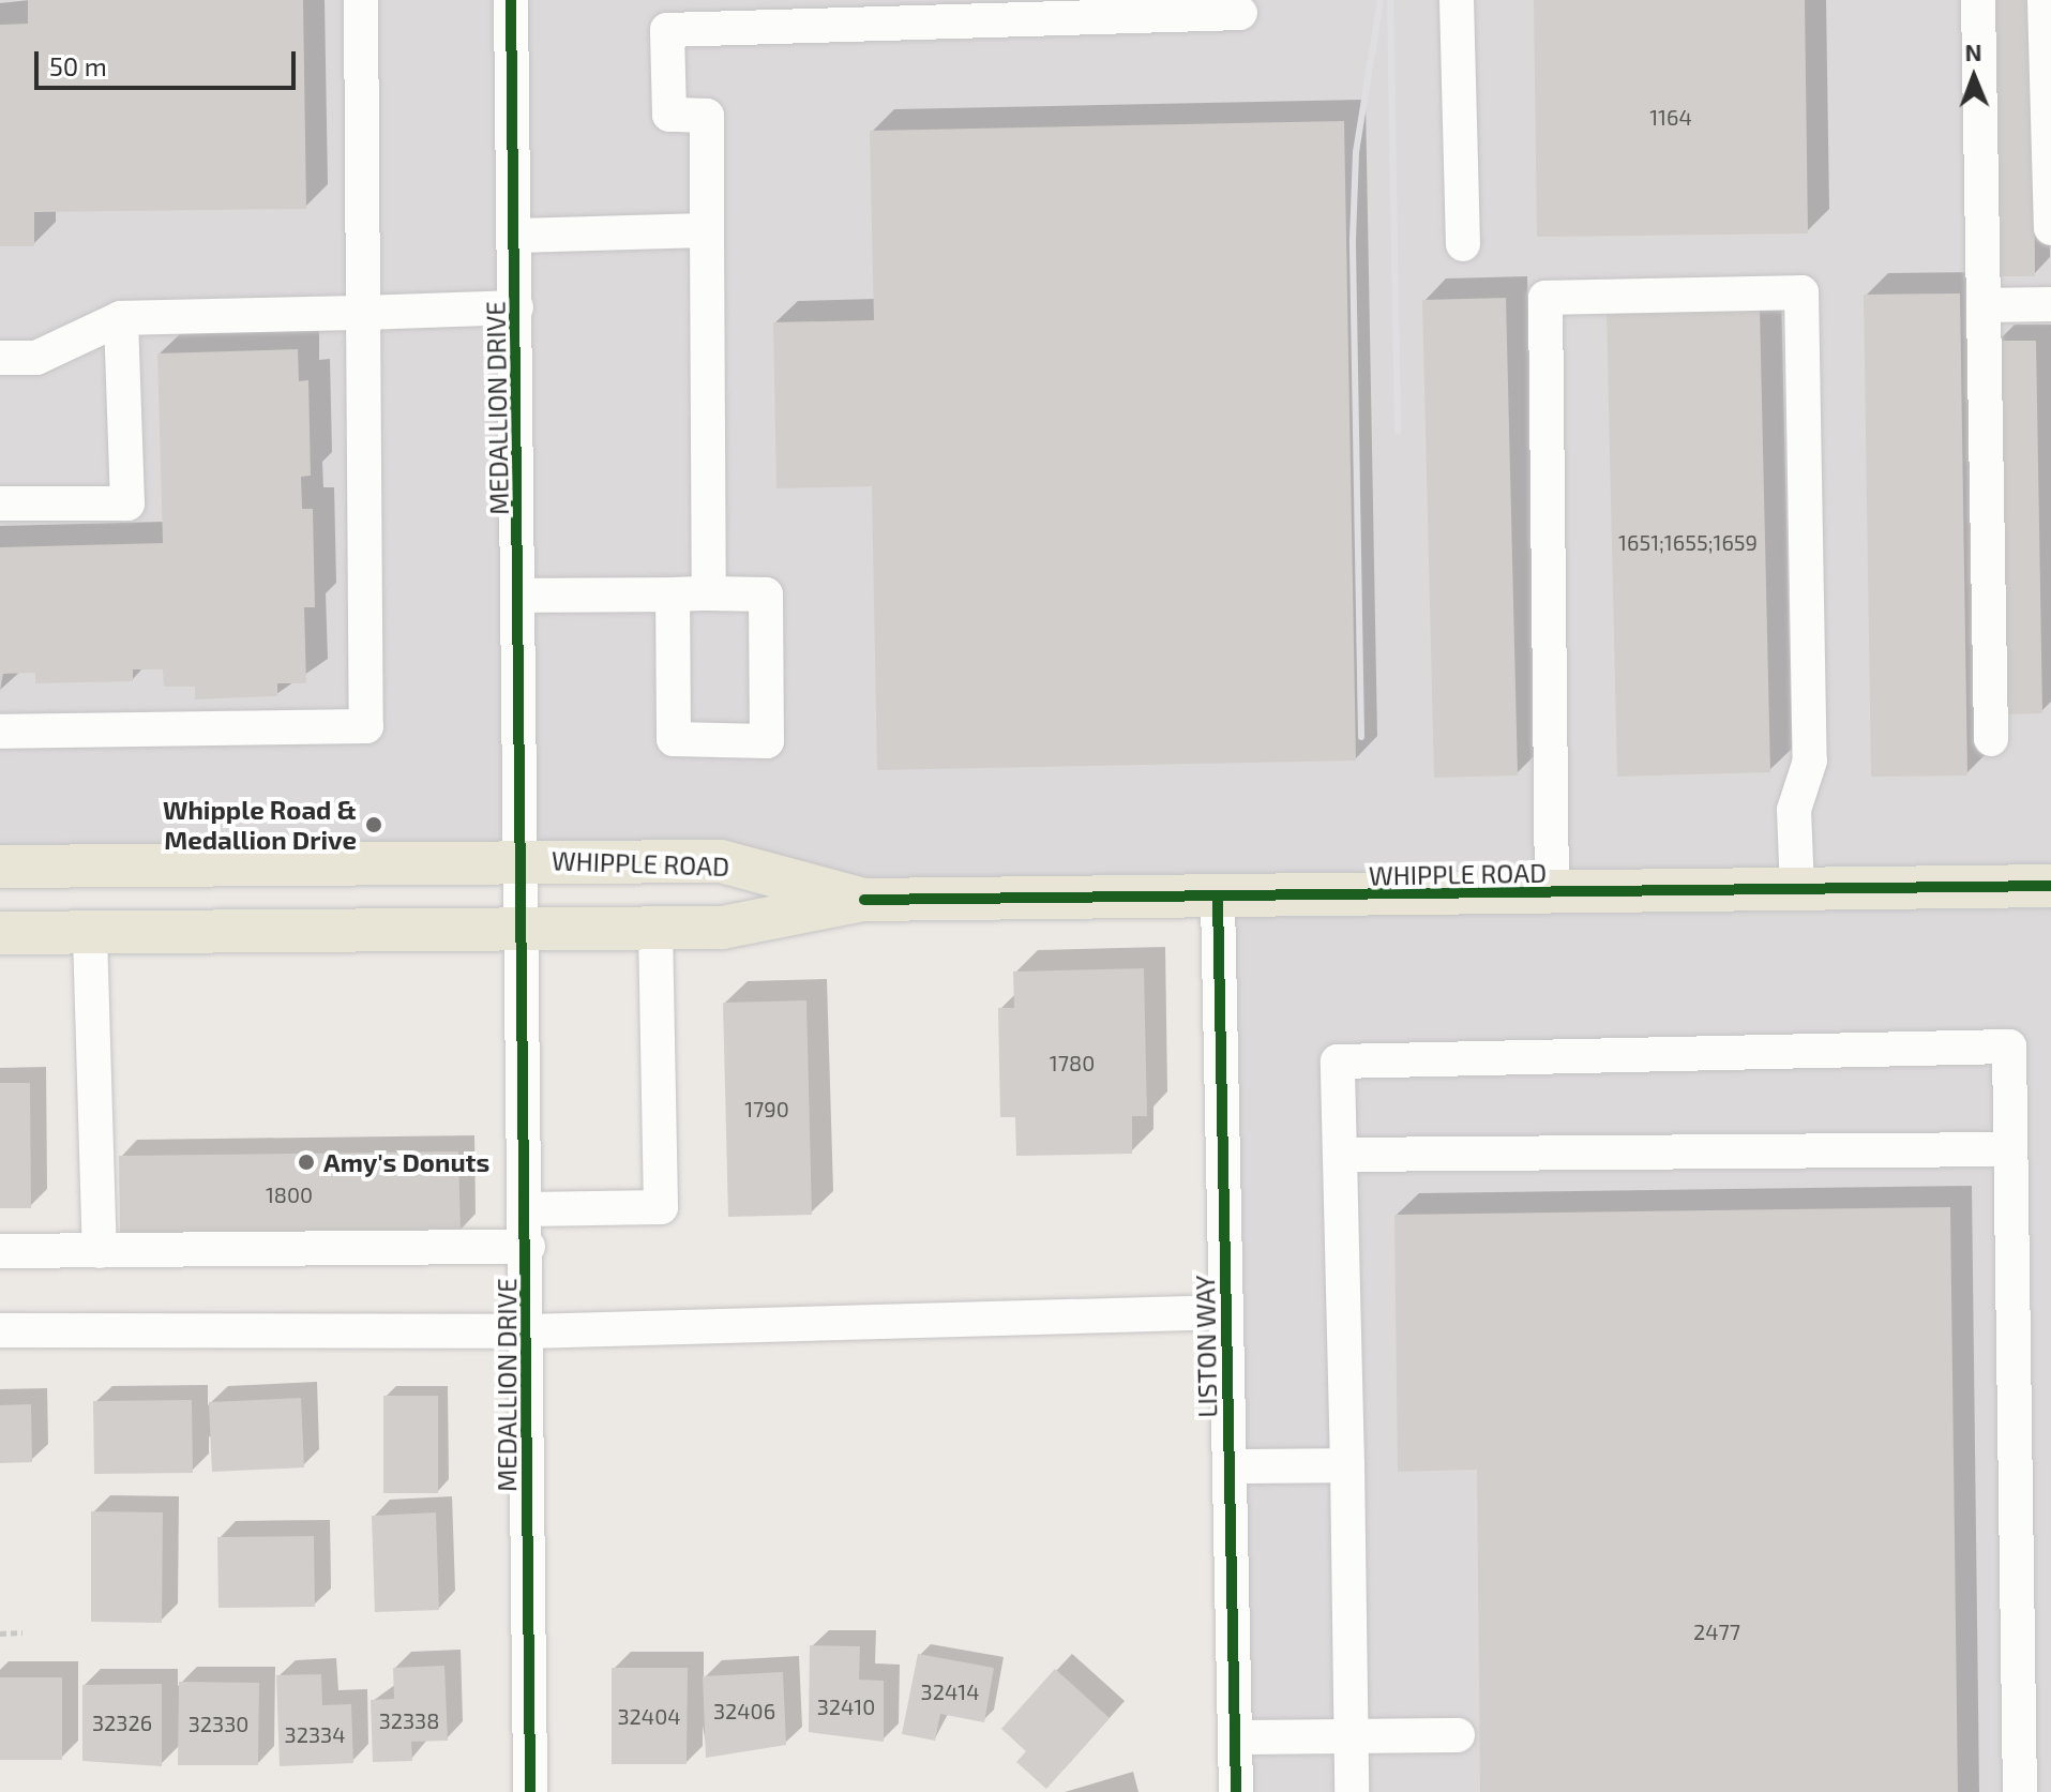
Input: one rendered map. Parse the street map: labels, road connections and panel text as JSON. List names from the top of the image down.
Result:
{
  "streets": {
    "main road": ["WHIPPLE ROAD"],
    "street": ["MEDALLION DRIVE", "LISTON WAY"]
  },
  "crossings": [
    ["MEDALLION DRIVE", "WHIPPLE ROAD"],
    ["WHIPPLE ROAD", "LISTON WAY"]
  ],
  "places": ["Whipple Road & Medallion Drive", "Amy's Donuts"],
  "house_numbers": [
    "1164",
    "1651;1655;1659",
    "1780",
    "1790",
    "1800",
    "2477",
    "32414",
    "32410",
    "32406",
    "32404",
    "32338",
    "32326",
    "32330",
    "32334"
  ],
  "scale_bar": "50 m",
  "north": "top"
}
